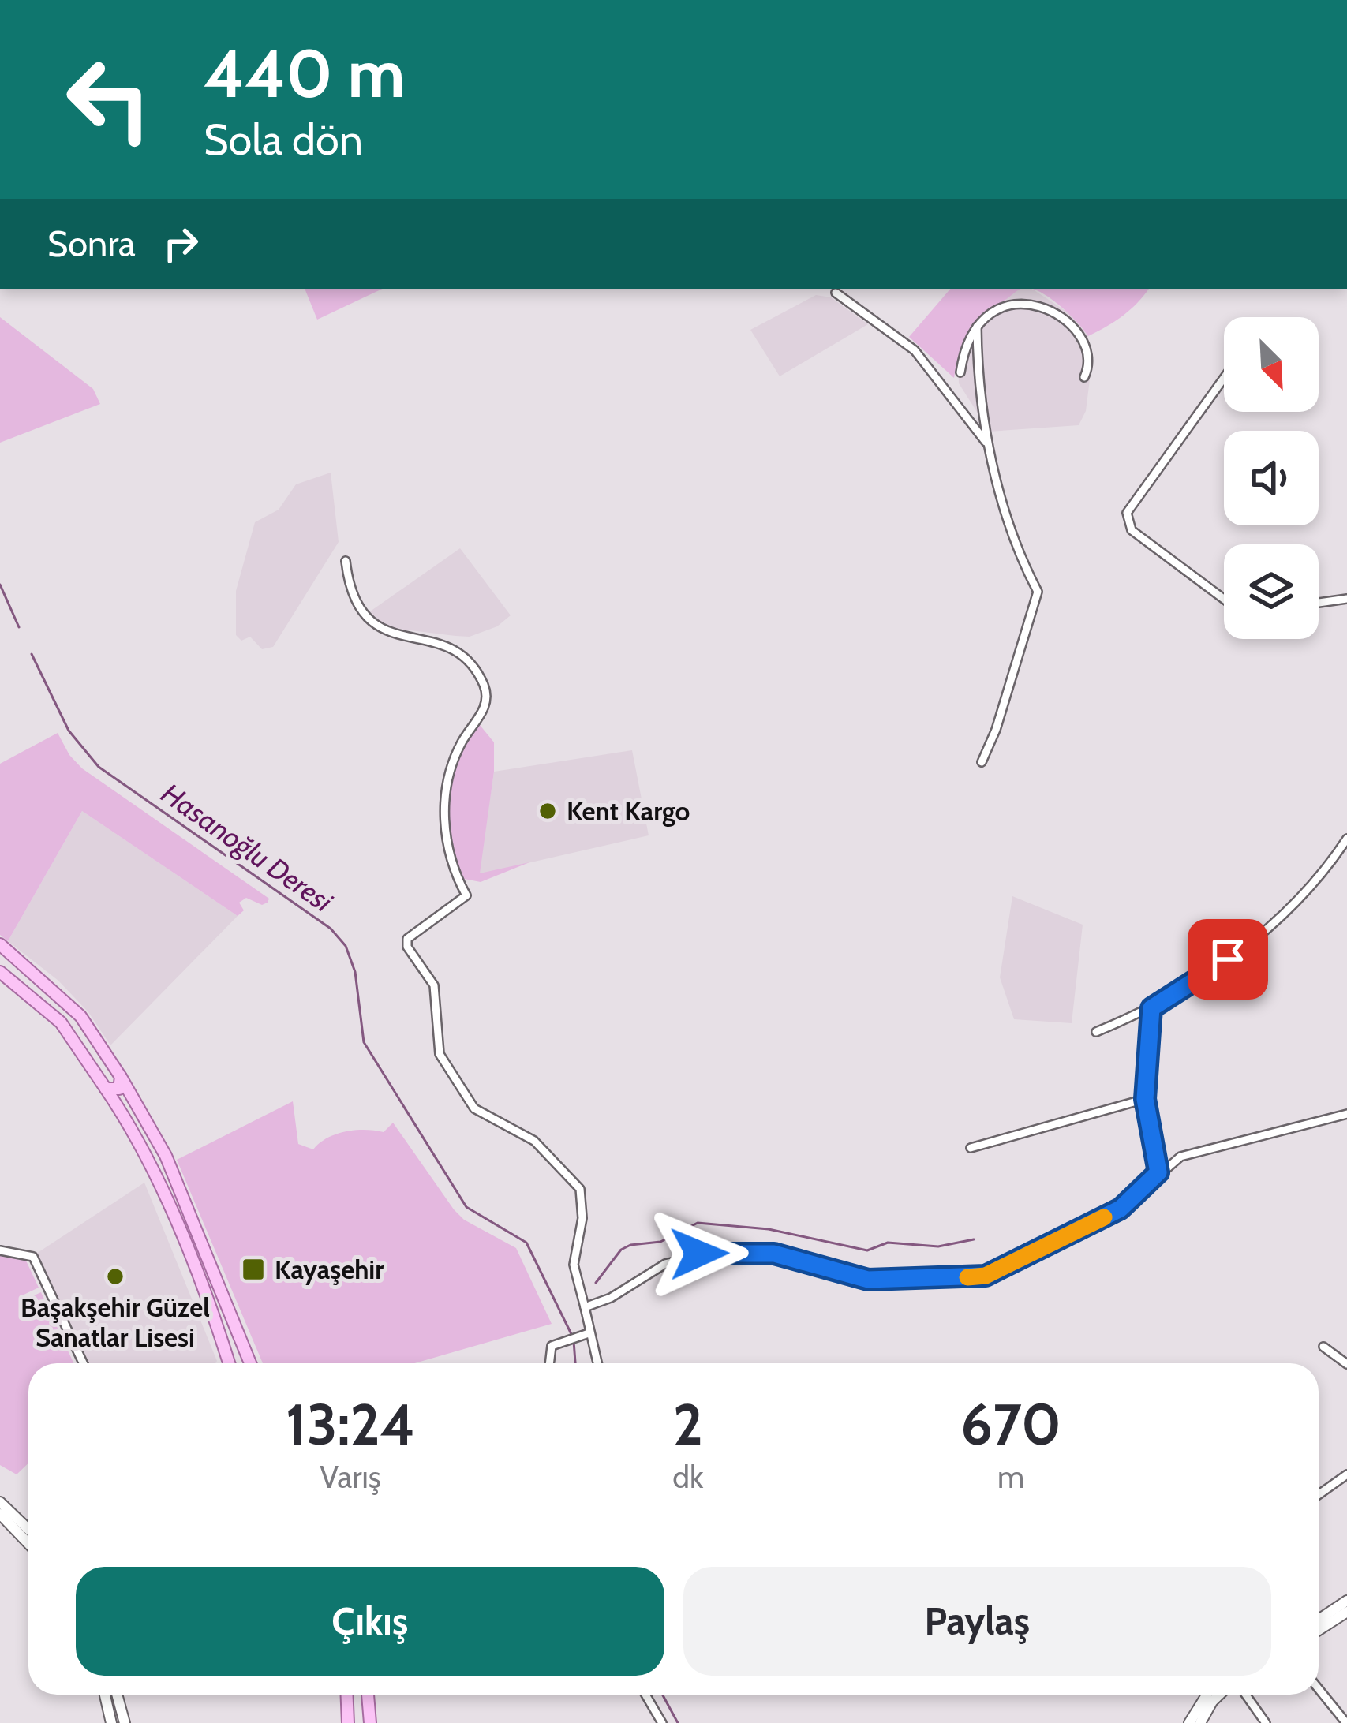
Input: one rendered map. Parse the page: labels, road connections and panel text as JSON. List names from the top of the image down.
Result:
{
  "water": ["Hasanoğlu Deresi"],
  "places": {
    "other": ["Kent Kargo", "Başakşehir Güzel Sanatlar Lisesi"],
    "transit": ["Kayaşehir"]
  },
  "north": "bottom right",
  "page": {
    "turn": ["440 m", "Sola dön"],
    "then": "Sonra",
    "eta": [
      "13:24",
      "Varış",
      "2",
      "dk",
      "670",
      "m"
    ],
    "buttons": ["Çıkış", "Paylaş"]
  }
}
